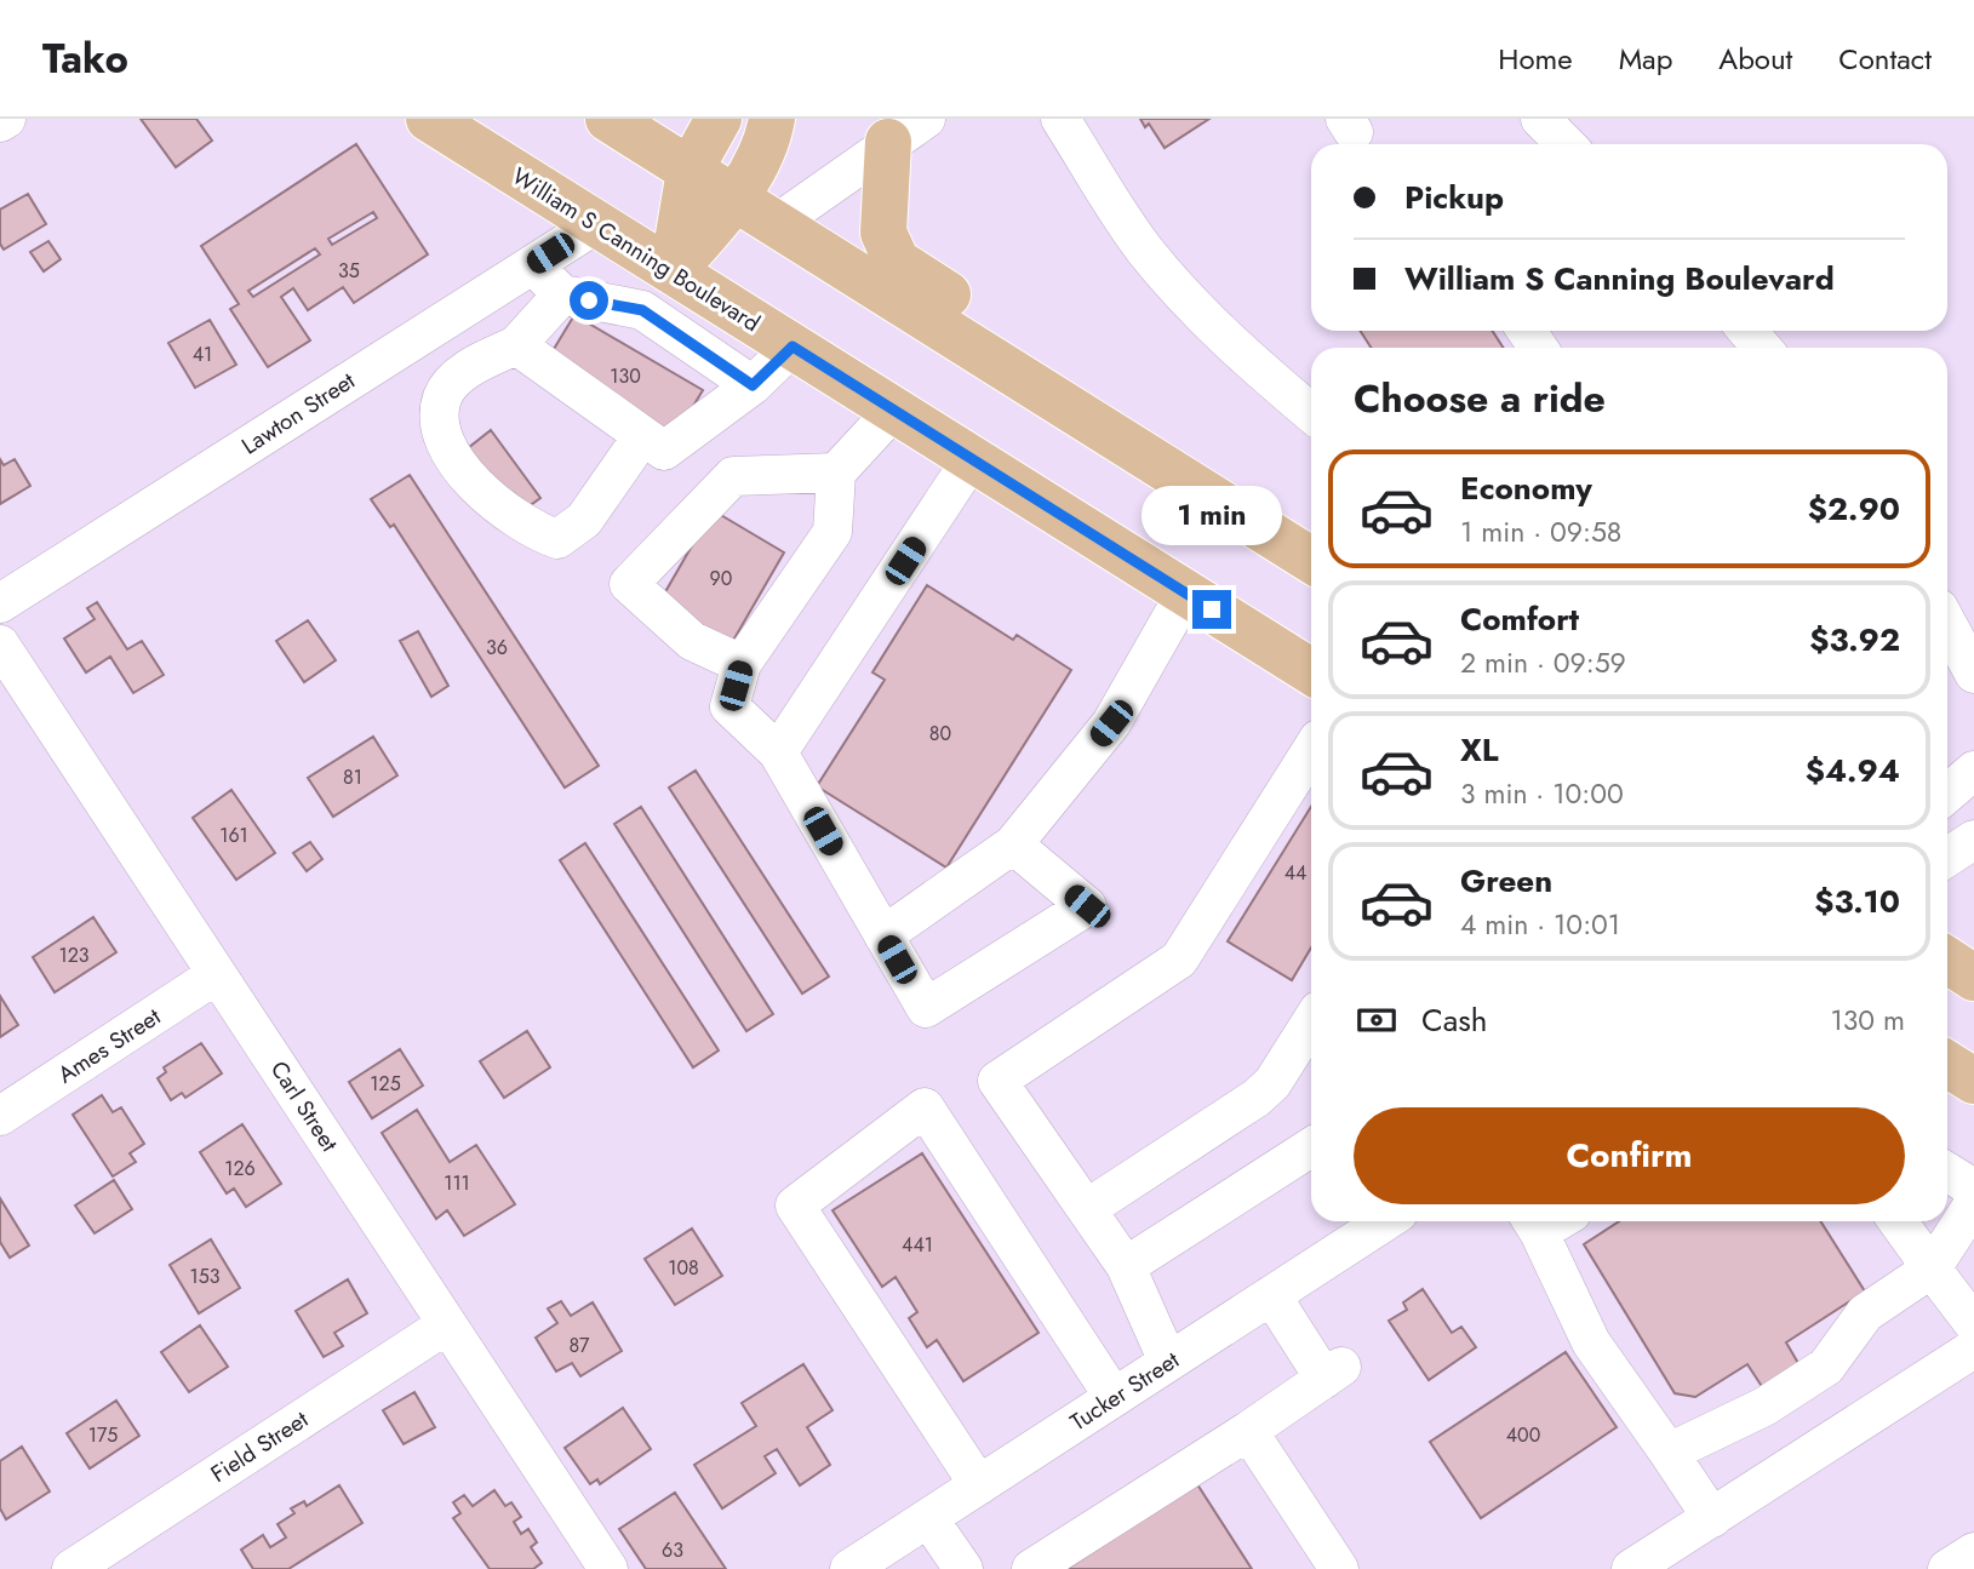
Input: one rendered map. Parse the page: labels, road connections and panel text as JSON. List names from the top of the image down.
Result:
{
  "streets": {
    "main road": ["William S Canning Boulevard"],
    "street": [
      "Lawton Street",
      "Ames Street",
      "Carl Street",
      "Tucker Street",
      "Field Street"
    ]
  },
  "crossings": [
    ["William S Canning Boulevard", "Lawton Street"],
    ["Ames Street", "Carl Street"],
    ["Carl Street", "Field Street"]
  ],
  "house_numbers": [
    "35",
    "41",
    "130",
    "90",
    "36",
    "80",
    "81",
    "161",
    "44",
    "123",
    "125",
    "126",
    "111",
    "441",
    "108",
    "153",
    "87",
    "175",
    "400",
    "63"
  ],
  "page": {
    "header": "Tako",
    "nav": [
      "Home",
      "Map",
      "About",
      "Contact"
    ],
    "banner": ["Pickup", "William S Canning Boulevard"],
    "heading": "Choose a ride",
    "list": [
      {
        "name": "Economy",
        "note": "1 min · 09:58",
        "value": "$2.90"
      },
      {
        "name": "Comfort",
        "note": "2 min · 09:59",
        "value": "$3.92"
      },
      {
        "name": "XL",
        "note": "3 min · 10:00",
        "value": "$4.94"
      },
      {
        "name": "Green",
        "note": "4 min · 10:01",
        "value": "$3.10"
      }
    ],
    "bubble": "1 min",
    "pay": ["Cash", "130 m"],
    "buttons": "Confirm"
  }
}
